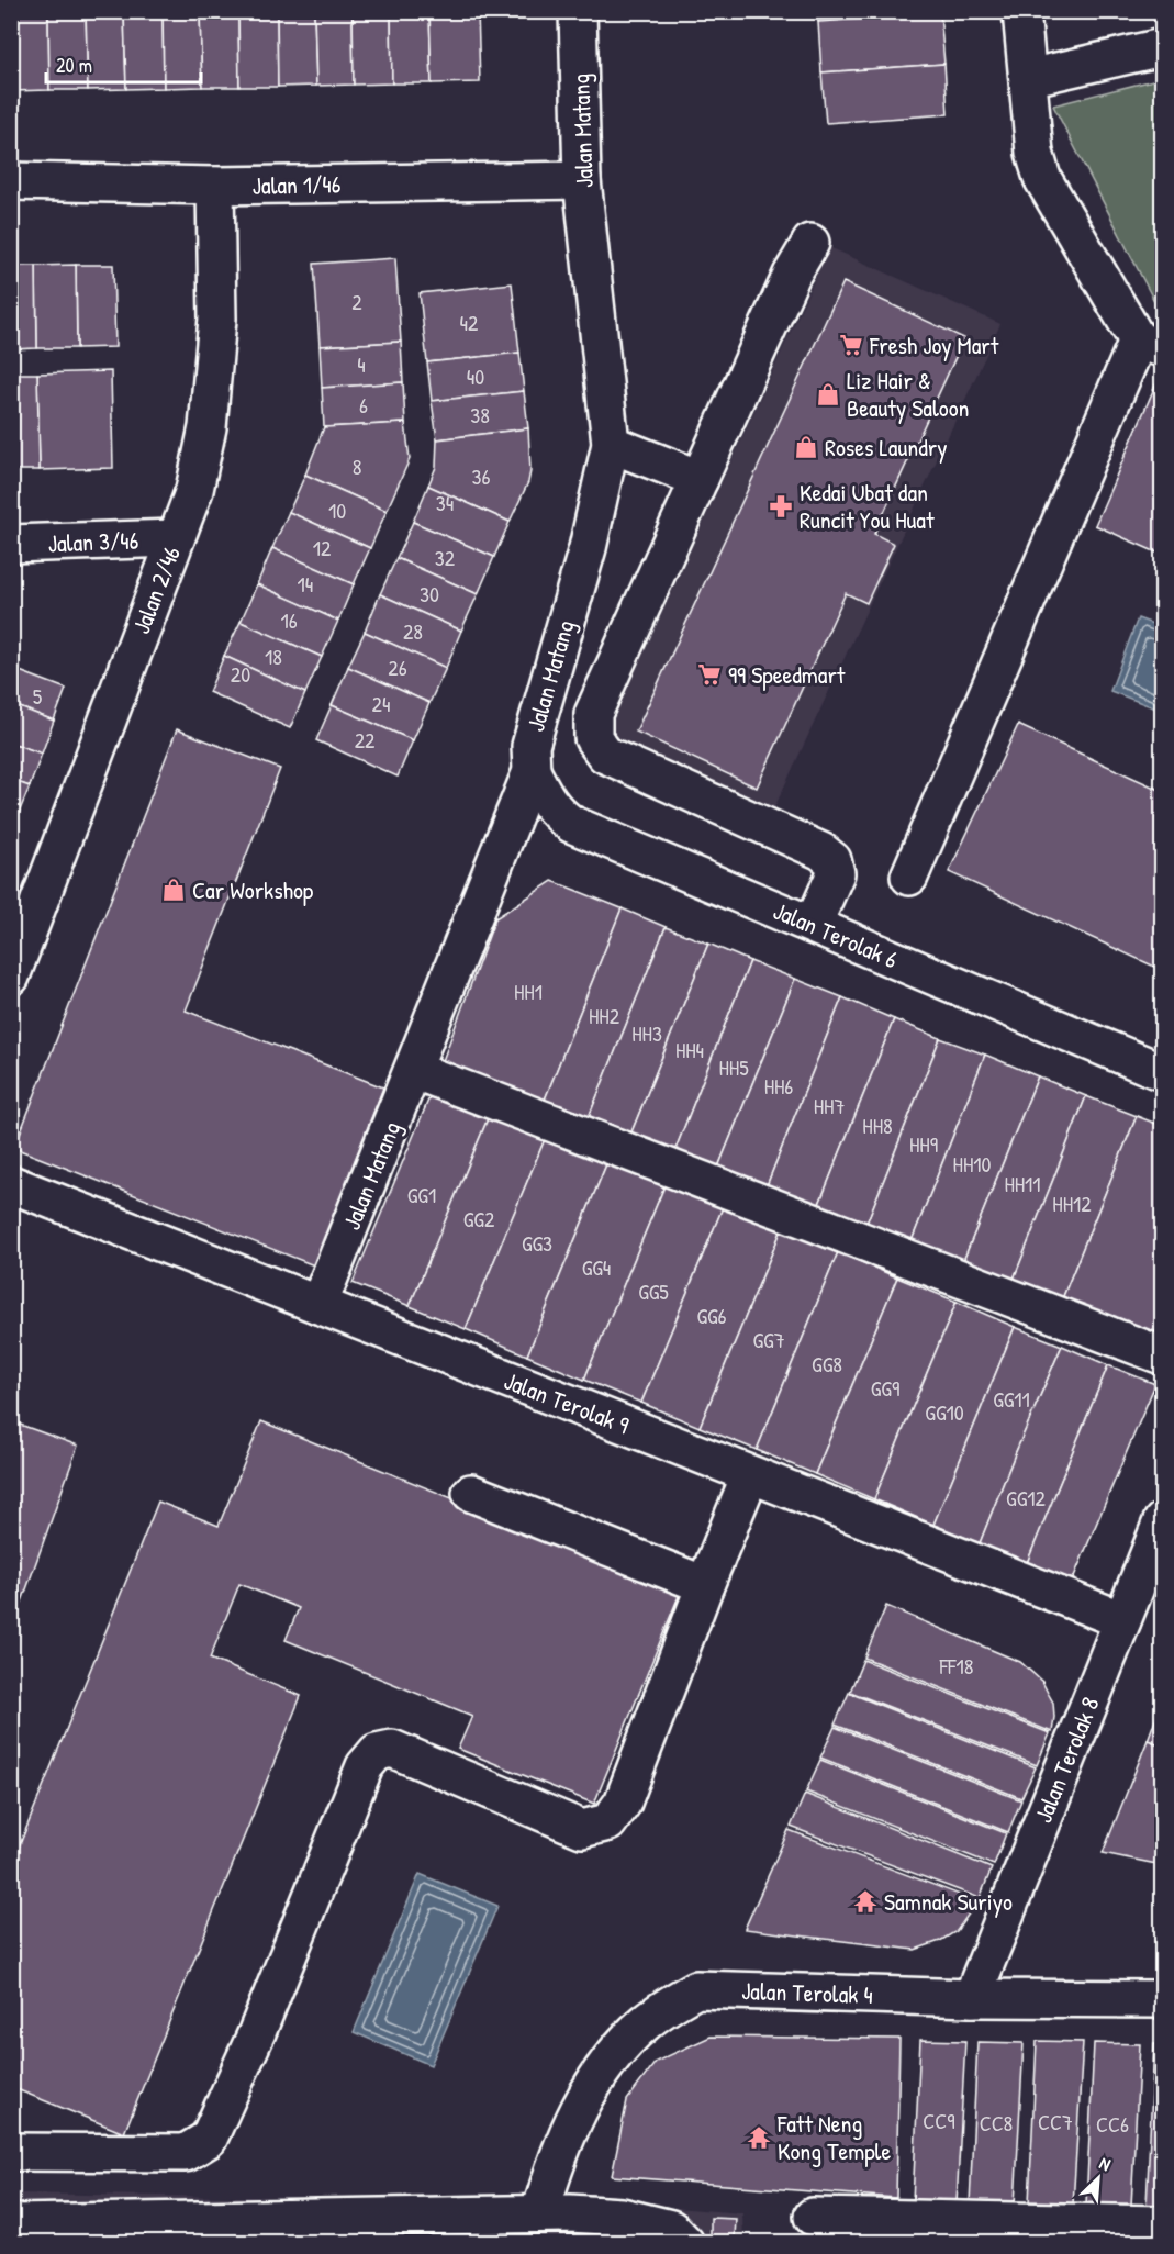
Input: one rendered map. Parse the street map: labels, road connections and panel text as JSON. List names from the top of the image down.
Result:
{
  "streets": {
    "street": [
      "Jalan Matang",
      "Jalan 1/46",
      "Jalan 3/46",
      "Jalan 2/46",
      "Jalan Terolak 6",
      "Jalan Terolak 9",
      "Jalan Terolak 8",
      "Jalan Terolak 4"
    ]
  },
  "crossings": [
    ["Jalan Matang", "Jalan 1/46"],
    ["Jalan Matang", "Jalan Terolak 6"],
    ["Jalan Matang", "Jalan Terolak 9"],
    ["Jalan 1/46", "Jalan 2/46"],
    ["Jalan 3/46", "Jalan 2/46"],
    ["Jalan Terolak 9", "Jalan Terolak 8"],
    ["Jalan Terolak 8", "Jalan Terolak 4"]
  ],
  "places": {
    "supermarket": ["Fresh Joy Mart", "99 Speedmart"],
    "shop": ["Liz Hair & Beauty Saloon", "Roses Laundry", "Car Workshop"],
    "pharmacy": ["Kedai Ubat dan Runcit You Huat"],
    "temple": ["Samnak Suriyo", "Fatt Neng Kong Temple"]
  },
  "house_numbers": [
    "2",
    "42",
    "4",
    "40",
    "6",
    "38",
    "8",
    "36",
    "34",
    "10",
    "12",
    "32",
    "14",
    "30",
    "16",
    "28",
    "18",
    "26",
    "20",
    "5",
    "24",
    "22",
    "HH1",
    "HH2",
    "HH3",
    "HH4",
    "HH5",
    "HH6",
    "HH7",
    "HH8",
    "HH9",
    "HH10",
    "HH11",
    "GG1",
    "HH12",
    "GG2",
    "GG3",
    "GG4",
    "GG5",
    "GG6",
    "GG7",
    "GG8",
    "GG9",
    "GG11",
    "GG10",
    "GG12",
    "FF18",
    "CC9",
    "CC7",
    "CC8",
    "CC6"
  ],
  "scale_bar": "20 m",
  "north": "top right"
}
